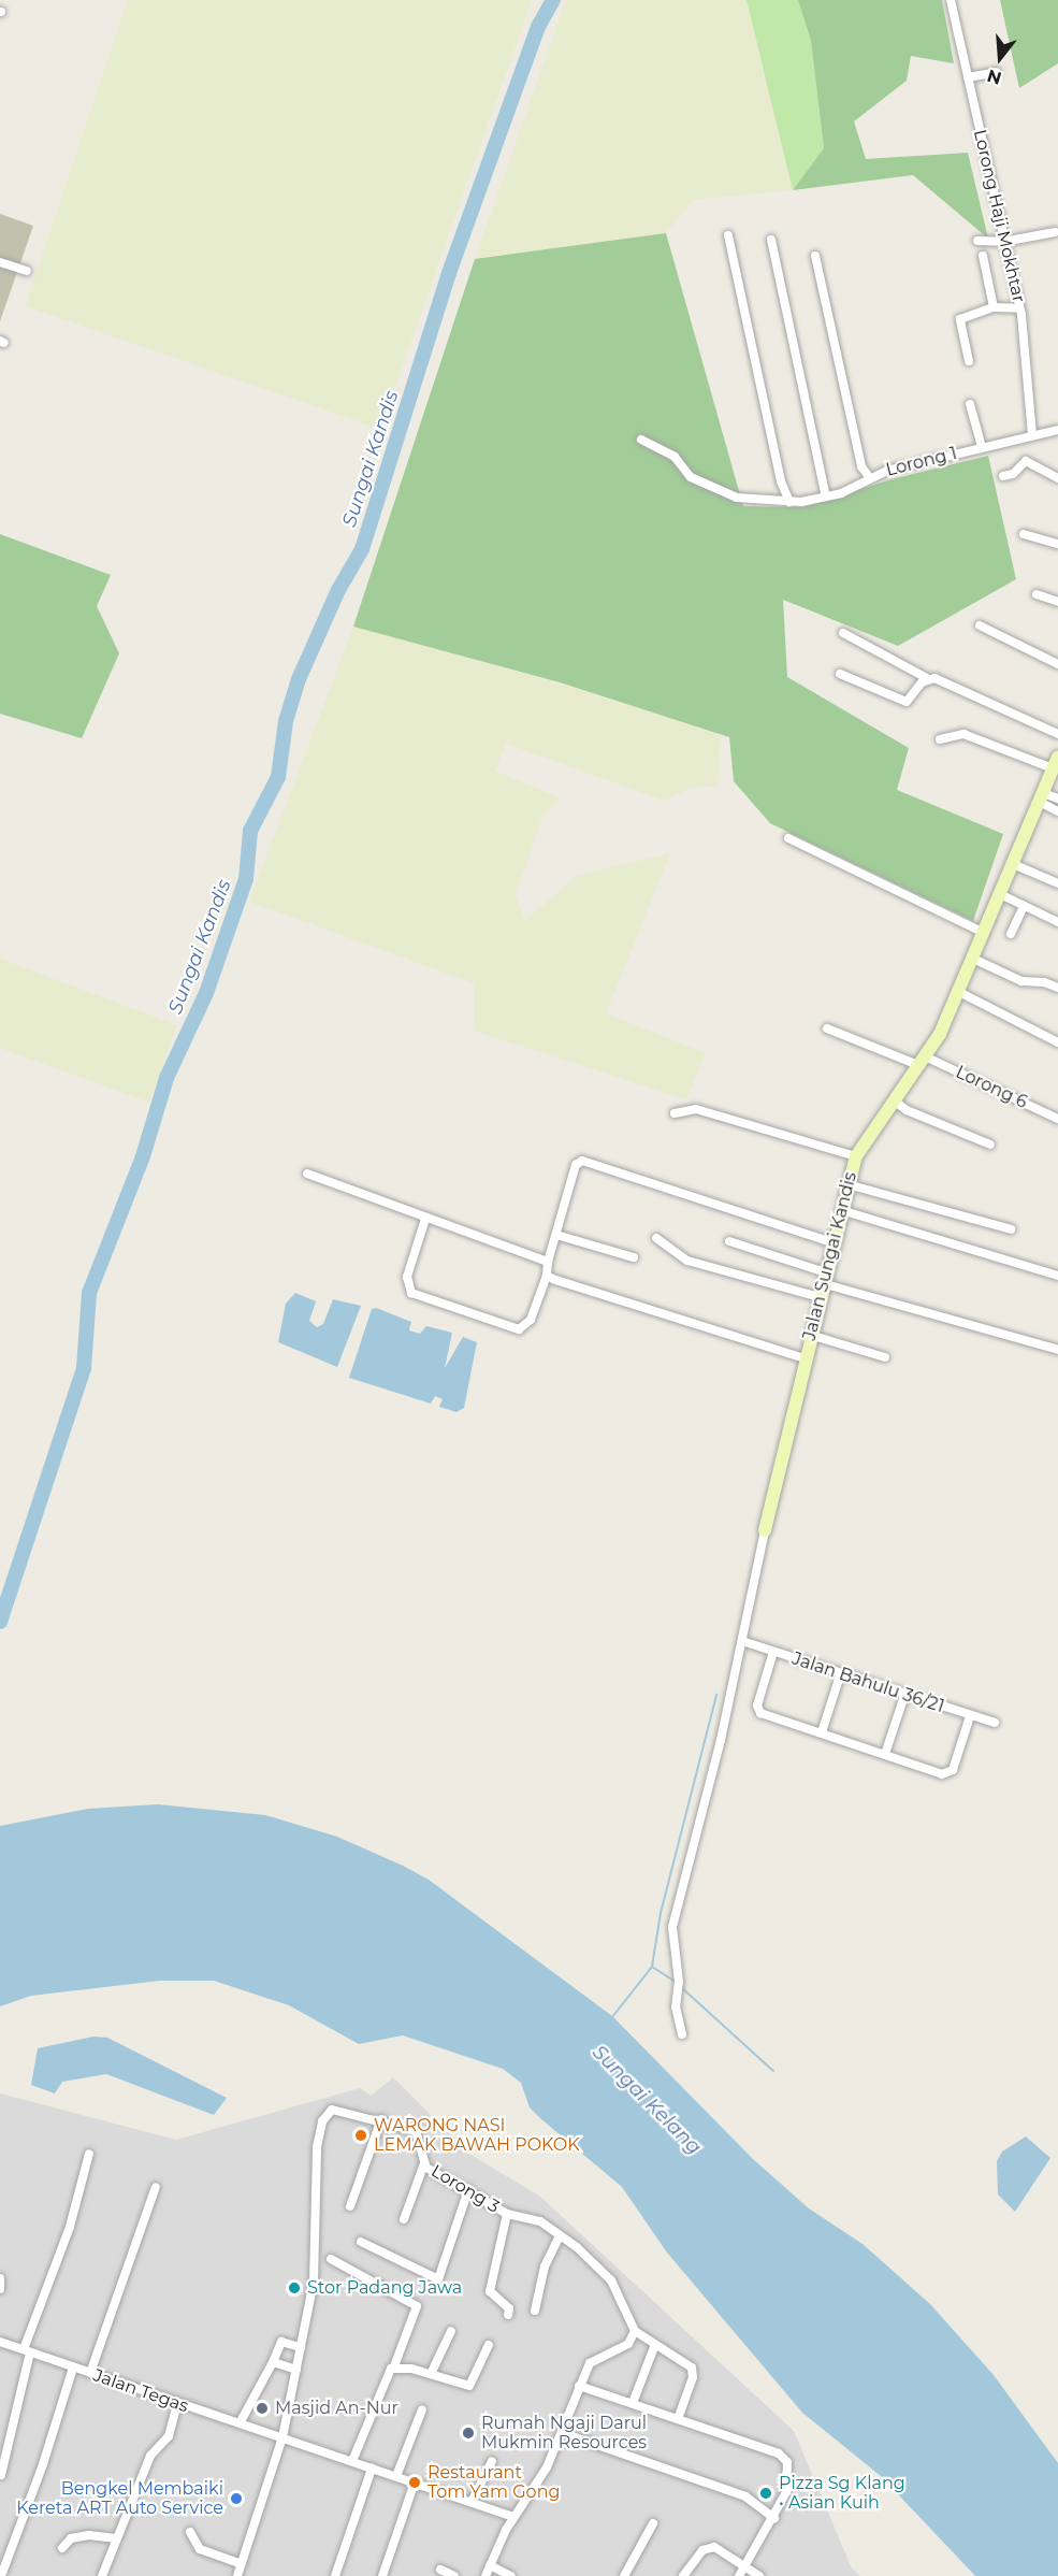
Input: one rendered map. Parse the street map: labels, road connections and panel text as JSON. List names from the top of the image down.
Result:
{
  "streets": {
    "street": [
      "Lorong Haji Mokhtar",
      "Lorong 1",
      "Lorong 6",
      "Jalan Sungai Kandis",
      "Jalan Bahulu 36/21",
      "Lorong 3",
      "Jalan Tegas"
    ]
  },
  "crossings": [
    ["Lorong Haji Mokhtar", "Lorong 1"],
    ["Lorong 6", "Jalan Sungai Kandis"]
  ],
  "water": ["Sungai Kandis", "Sungai Kelang"],
  "places": [
    "WARONG NASI LEMAK BAWAH POKOK",
    "Stor Padang Jawa",
    "Masjid An-Nur",
    "Rumah Ngaji Darul Mukmin Resources",
    "Restaurant Tom Yam Gong",
    "Pizza Sg Klang • Asian Kuih",
    "Bengkel Membaiki Kereta ART Auto Service"
  ],
  "north": "bottom"
}
